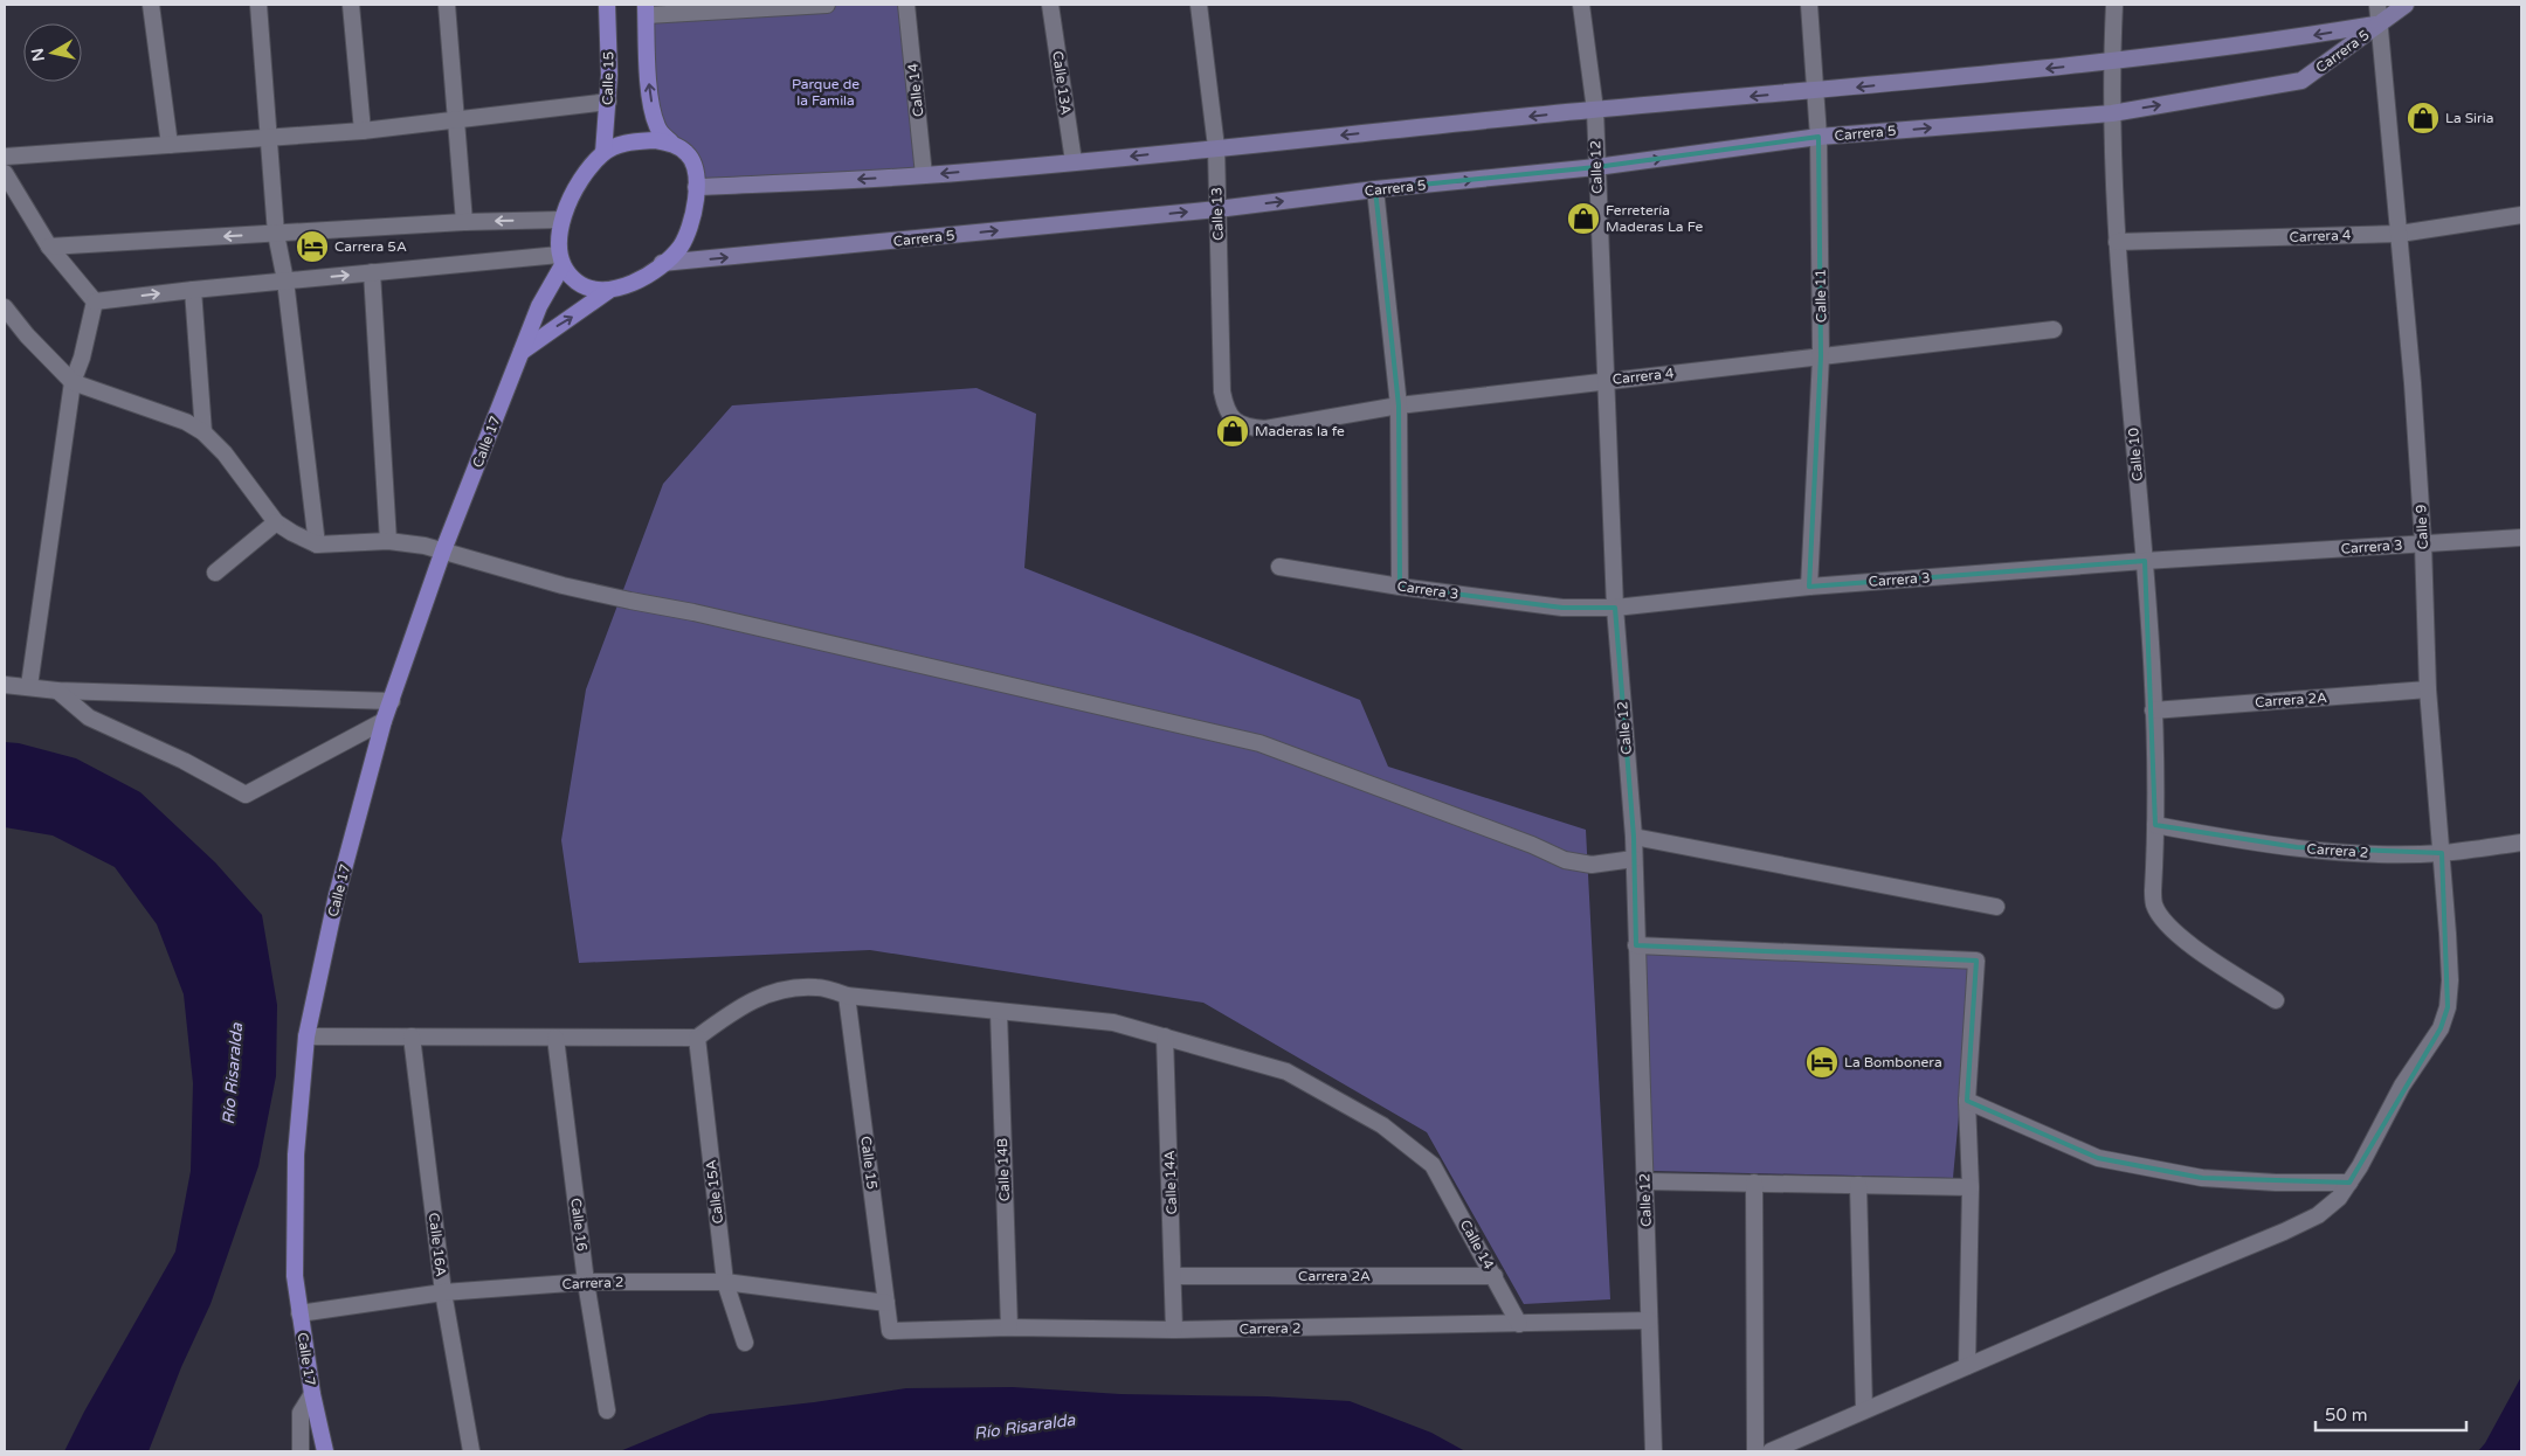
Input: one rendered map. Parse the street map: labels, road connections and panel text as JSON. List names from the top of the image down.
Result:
{
  "streets": {
    "main road": ["Carrera 5", "Calle 15", "Calle 17"],
    "street": [
      "Calle 13A",
      "Calle 14",
      "Calle 12",
      "Calle 13",
      "Carrera 4",
      "Calle 11",
      "Calle 10",
      "Calle 9",
      "Carrera 3",
      "Carrera 2A",
      "Carrera 2",
      "Calle 14B",
      "Calle 14A",
      "Calle 15A",
      "Calle 16",
      "Calle 16A"
    ]
  },
  "crossings": [
    ["Carrera 5", "Calle 15"],
    ["Carrera 5", "Calle 13A"],
    ["Carrera 5", "Calle 14"],
    ["Carrera 5", "Calle 12"],
    ["Carrera 5", "Calle 13"],
    ["Carrera 5", "Calle 11"],
    ["Carrera 5", "Calle 17"],
    ["Carrera 5", "Calle 10"],
    ["Carrera 5", "Calle 9"],
    ["Calle 15", "Calle 17"],
    ["Calle 15", "Carrera 2"],
    ["Calle 14", "Carrera 2A"],
    ["Calle 14", "Carrera 2"],
    ["Calle 14", "Calle 14A"],
    ["Calle 12", "Carrera 4"],
    ["Calle 12", "Carrera 3"],
    ["Calle 12", "Carrera 2"],
    ["Calle 13", "Carrera 4"],
    ["Carrera 4", "Calle 11"],
    ["Carrera 4", "Calle 10"],
    ["Carrera 4", "Calle 9"],
    ["Calle 11", "Carrera 3"],
    ["Calle 17", "Carrera 2"],
    ["Calle 10", "Carrera 3"],
    ["Calle 10", "Carrera 2A"],
    ["Calle 10", "Carrera 2"],
    ["Calle 9", "Carrera 3"],
    ["Calle 9", "Carrera 2A"],
    ["Calle 9", "Carrera 2"],
    ["Carrera 2A", "Calle 14A"],
    ["Carrera 2", "Calle 14B"],
    ["Carrera 2", "Calle 14A"],
    ["Carrera 2", "Calle 15A"],
    ["Carrera 2", "Calle 16"],
    ["Carrera 2", "Calle 16A"]
  ],
  "water": ["Río Risaralda"],
  "parks": ["Parque de la Famila"],
  "places": {
    "shop": ["La Siria", "Ferretería Maderas La Fe", "Maderas la fe"],
    "hotel": ["Carrera 5A", "La Bombonera"]
  },
  "scale_bar": "50 m",
  "north": "left"
}
